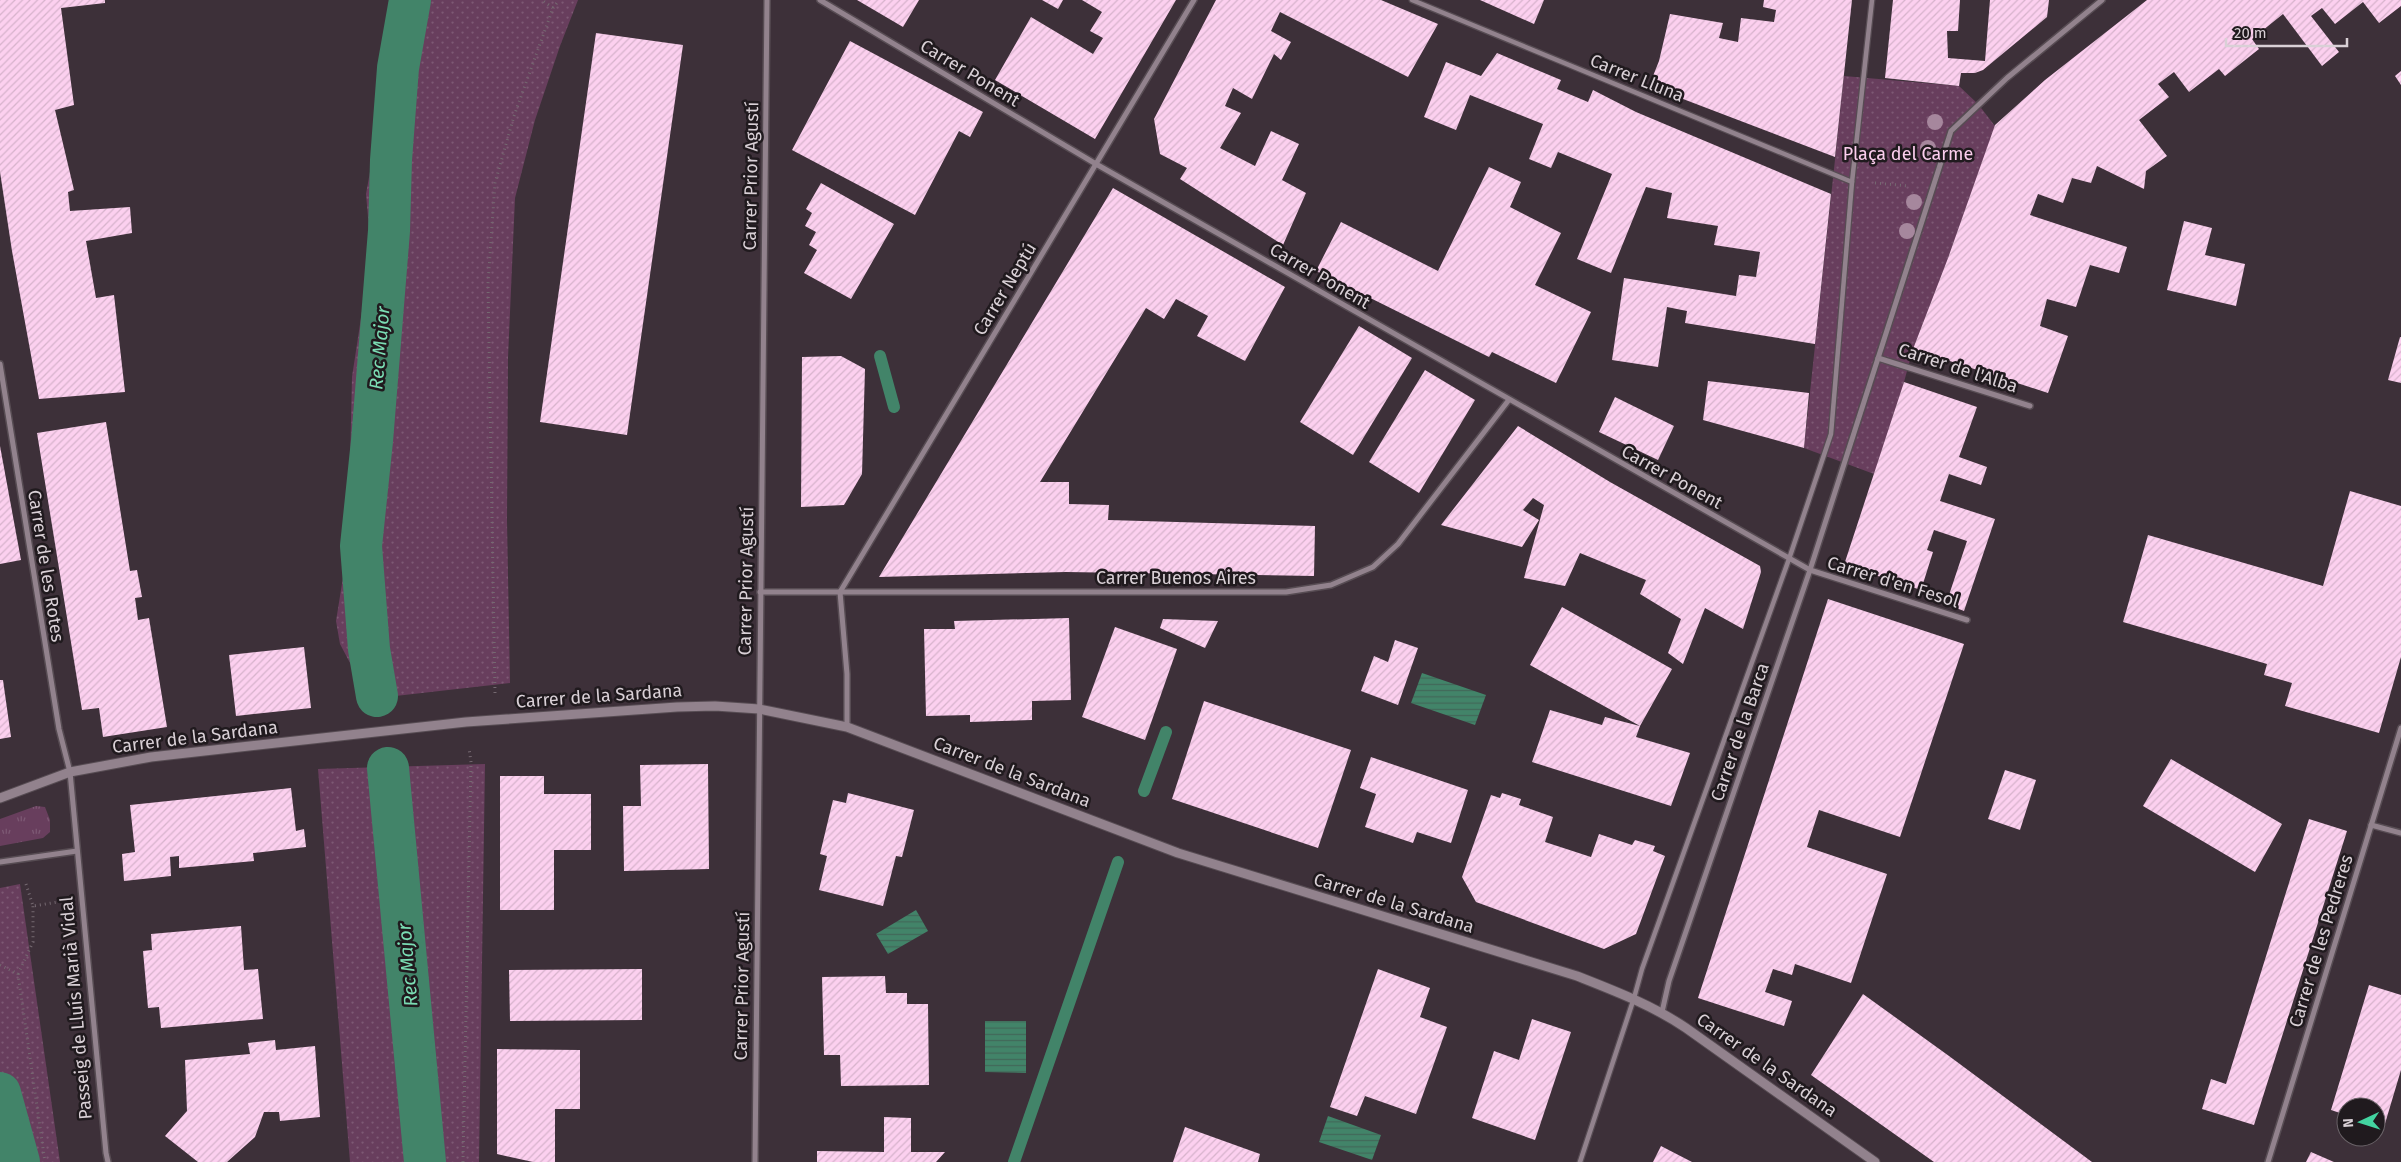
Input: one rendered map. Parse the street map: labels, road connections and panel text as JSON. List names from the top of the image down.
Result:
{
  "streets": {
    "street": [
      "Carrer Ponent",
      "Carrer Lluna",
      "Carrer Prior Agustí",
      "Carrer Neptú",
      "Carrer de l'Alba",
      "Carrer de les Rotes",
      "Carrer Buenos Aires",
      "Carrer d'en Fesol",
      "Carrer de la Sardana",
      "Carrer de la Barca",
      "Carrer de les Pedreres",
      "Passeig de Lluís Marià Vidal"
    ]
  },
  "crossings": [
    ["Carrer Ponent", "Carrer Neptú"],
    ["Carrer Ponent", "Carrer Buenos Aires"],
    ["Carrer Ponent", "Carrer d'en Fesol"],
    ["Carrer Ponent", "Carrer de la Barca"],
    ["Carrer Prior Agustí", "Carrer Buenos Aires"],
    ["Carrer Prior Agustí", "Carrer de la Sardana"],
    ["Carrer Neptú", "Carrer Buenos Aires"],
    ["Carrer de l'Alba", "Carrer de la Barca"],
    ["Carrer de les Rotes", "Carrer de la Sardana"],
    ["Carrer de les Rotes", "Passeig de Lluís Marià Vidal"],
    ["Carrer d'en Fesol", "Carrer de la Barca"],
    ["Carrer de la Sardana", "Carrer de la Barca"],
    ["Carrer de la Sardana", "Passeig de Lluís Marià Vidal"]
  ],
  "water": ["Rec Major"],
  "parks": ["Plaça del Carme"],
  "scale_bar": "20 m",
  "north": "left"
}
